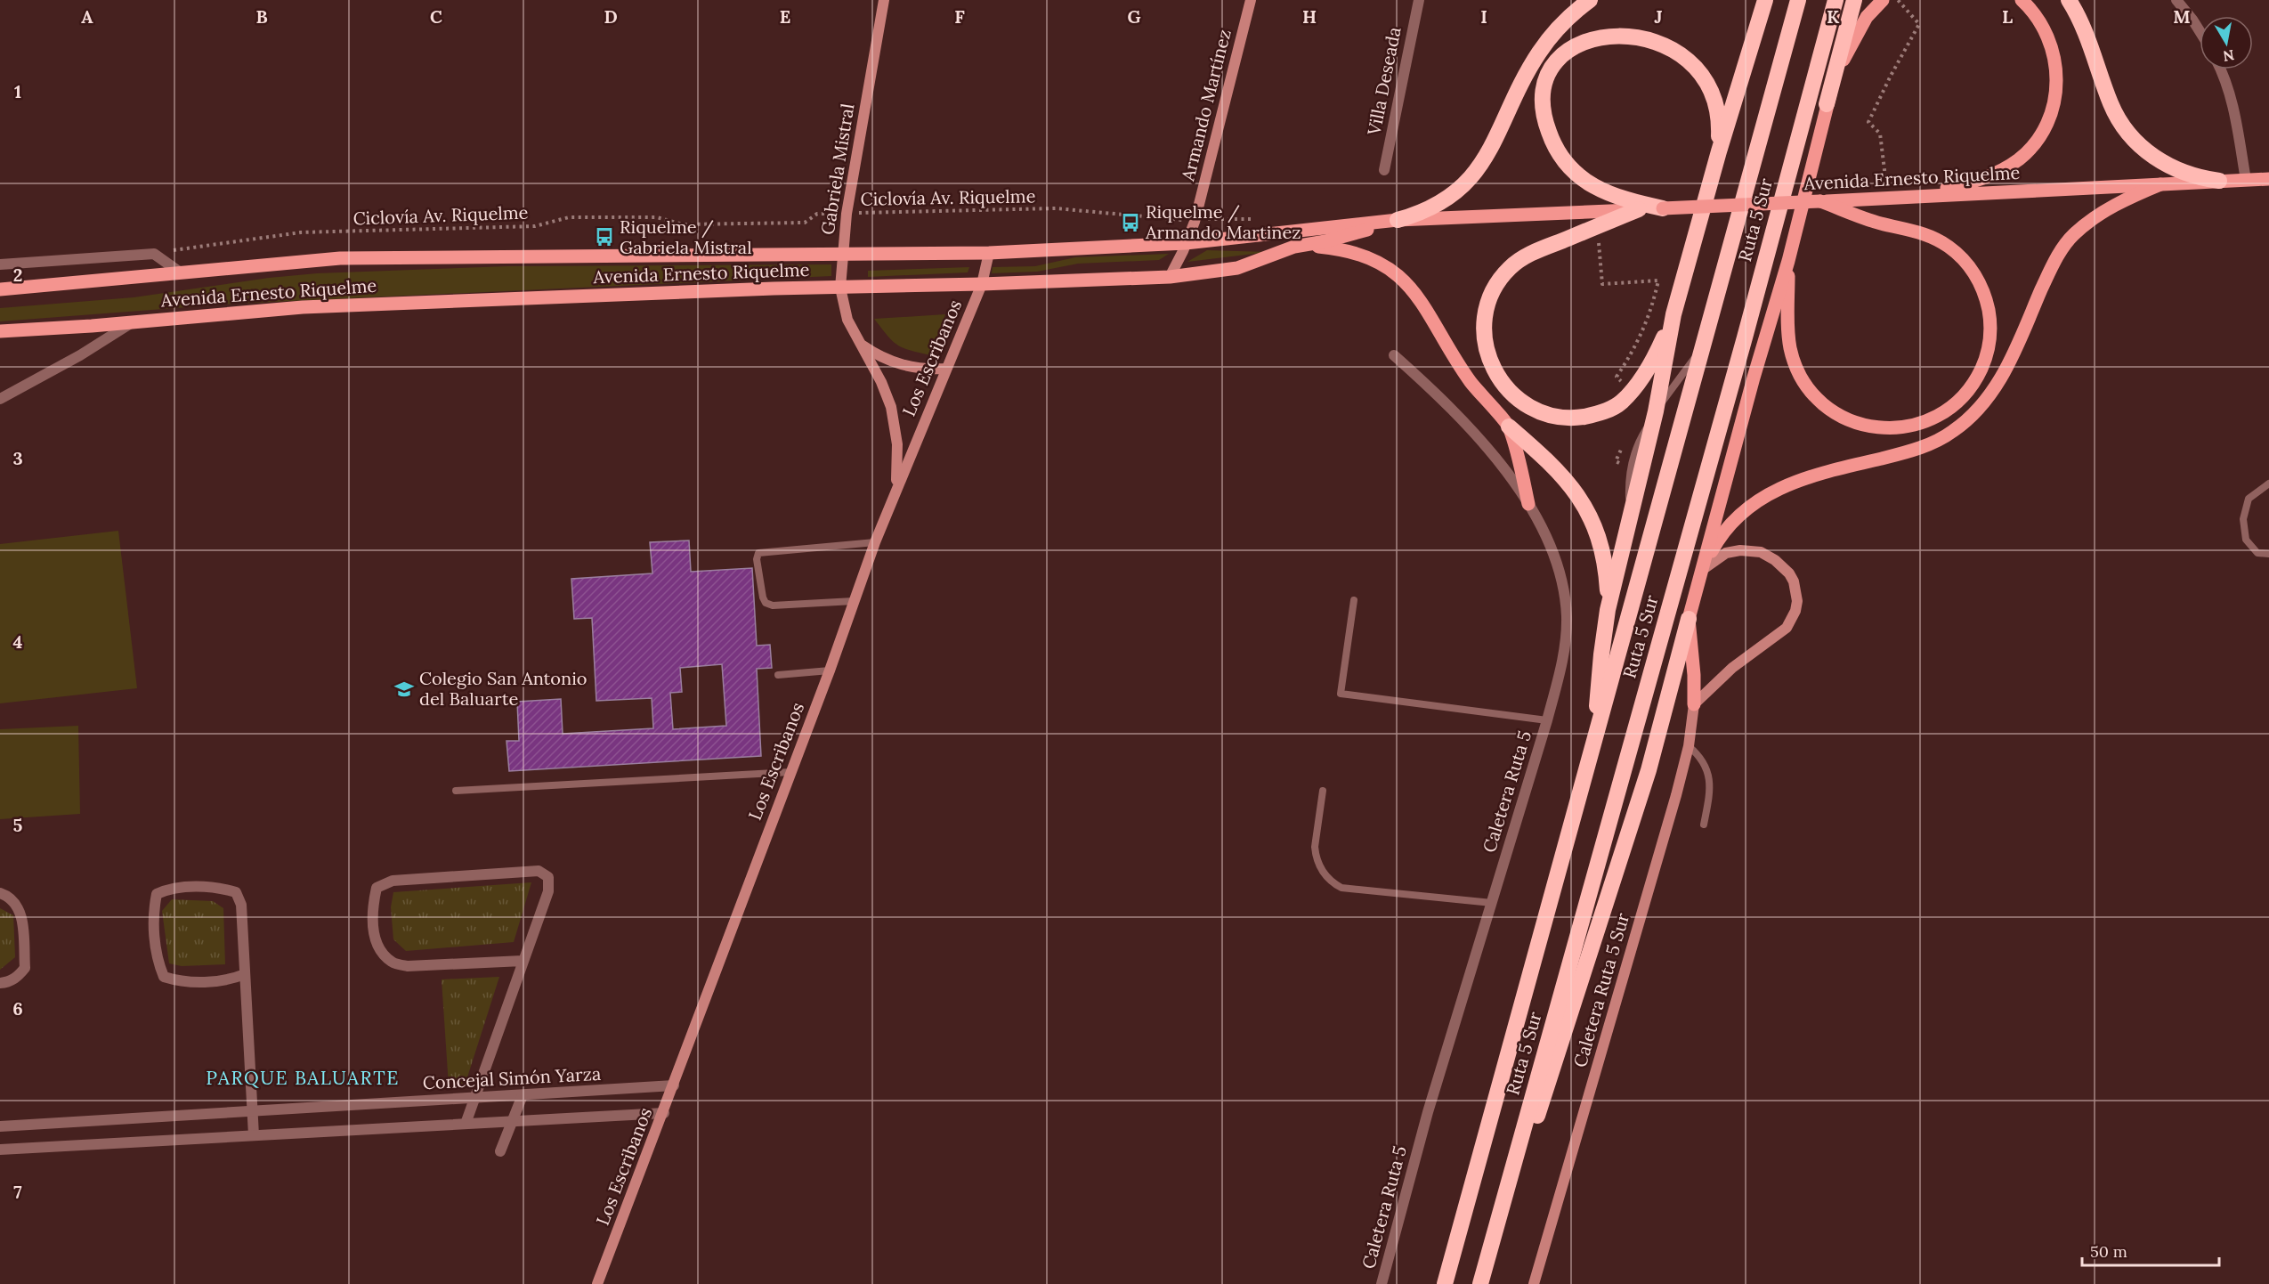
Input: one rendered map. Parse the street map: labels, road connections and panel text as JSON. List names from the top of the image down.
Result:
{
  "streets": {
    "highway": ["Ruta 5 Sur"],
    "main road": [
      "Armando Martínez",
      "Gabriela Mistral",
      "Avenida Ernesto Riquelme",
      "Los Escribanos",
      "Caletera Ruta 5 Sur"
    ],
    "street": ["Villa Deseada", "Caletera Ruta 5", "Concejal Simón Yarza"],
    "path": ["Ciclovía Av. Riquelme"]
  },
  "crossings": [
    ["Armando Martínez", "Avenida Ernesto Riquelme"],
    ["Armando Martínez", "Ciclovía Av. Riquelme"],
    ["Gabriela Mistral", "Avenida Ernesto Riquelme"],
    ["Gabriela Mistral", "Ciclovía Av. Riquelme"],
    ["Gabriela Mistral", "Los Escribanos"],
    ["Avenida Ernesto Riquelme", "Los Escribanos"],
    ["Los Escribanos", "Concejal Simón Yarza"]
  ],
  "districts": ["PARQUE BALUARTE"],
  "places": {
    "bus stop": ["Riquelme / Armando Martinez", "Riquelme / Gabriela Mistral"],
    "school or university": ["Colegio San Antonio del Baluarte"]
  },
  "scale_bar": "50 m",
  "north": "bottom",
  "grid": {
    "columns": [
      "A",
      "B",
      "C",
      "D",
      "E",
      "F",
      "G",
      "H",
      "I",
      "J",
      "K",
      "L",
      "M"
    ],
    "rows": [
      "1",
      "2",
      "3",
      "4",
      "5",
      "6",
      "7"
    ]
  }
}
